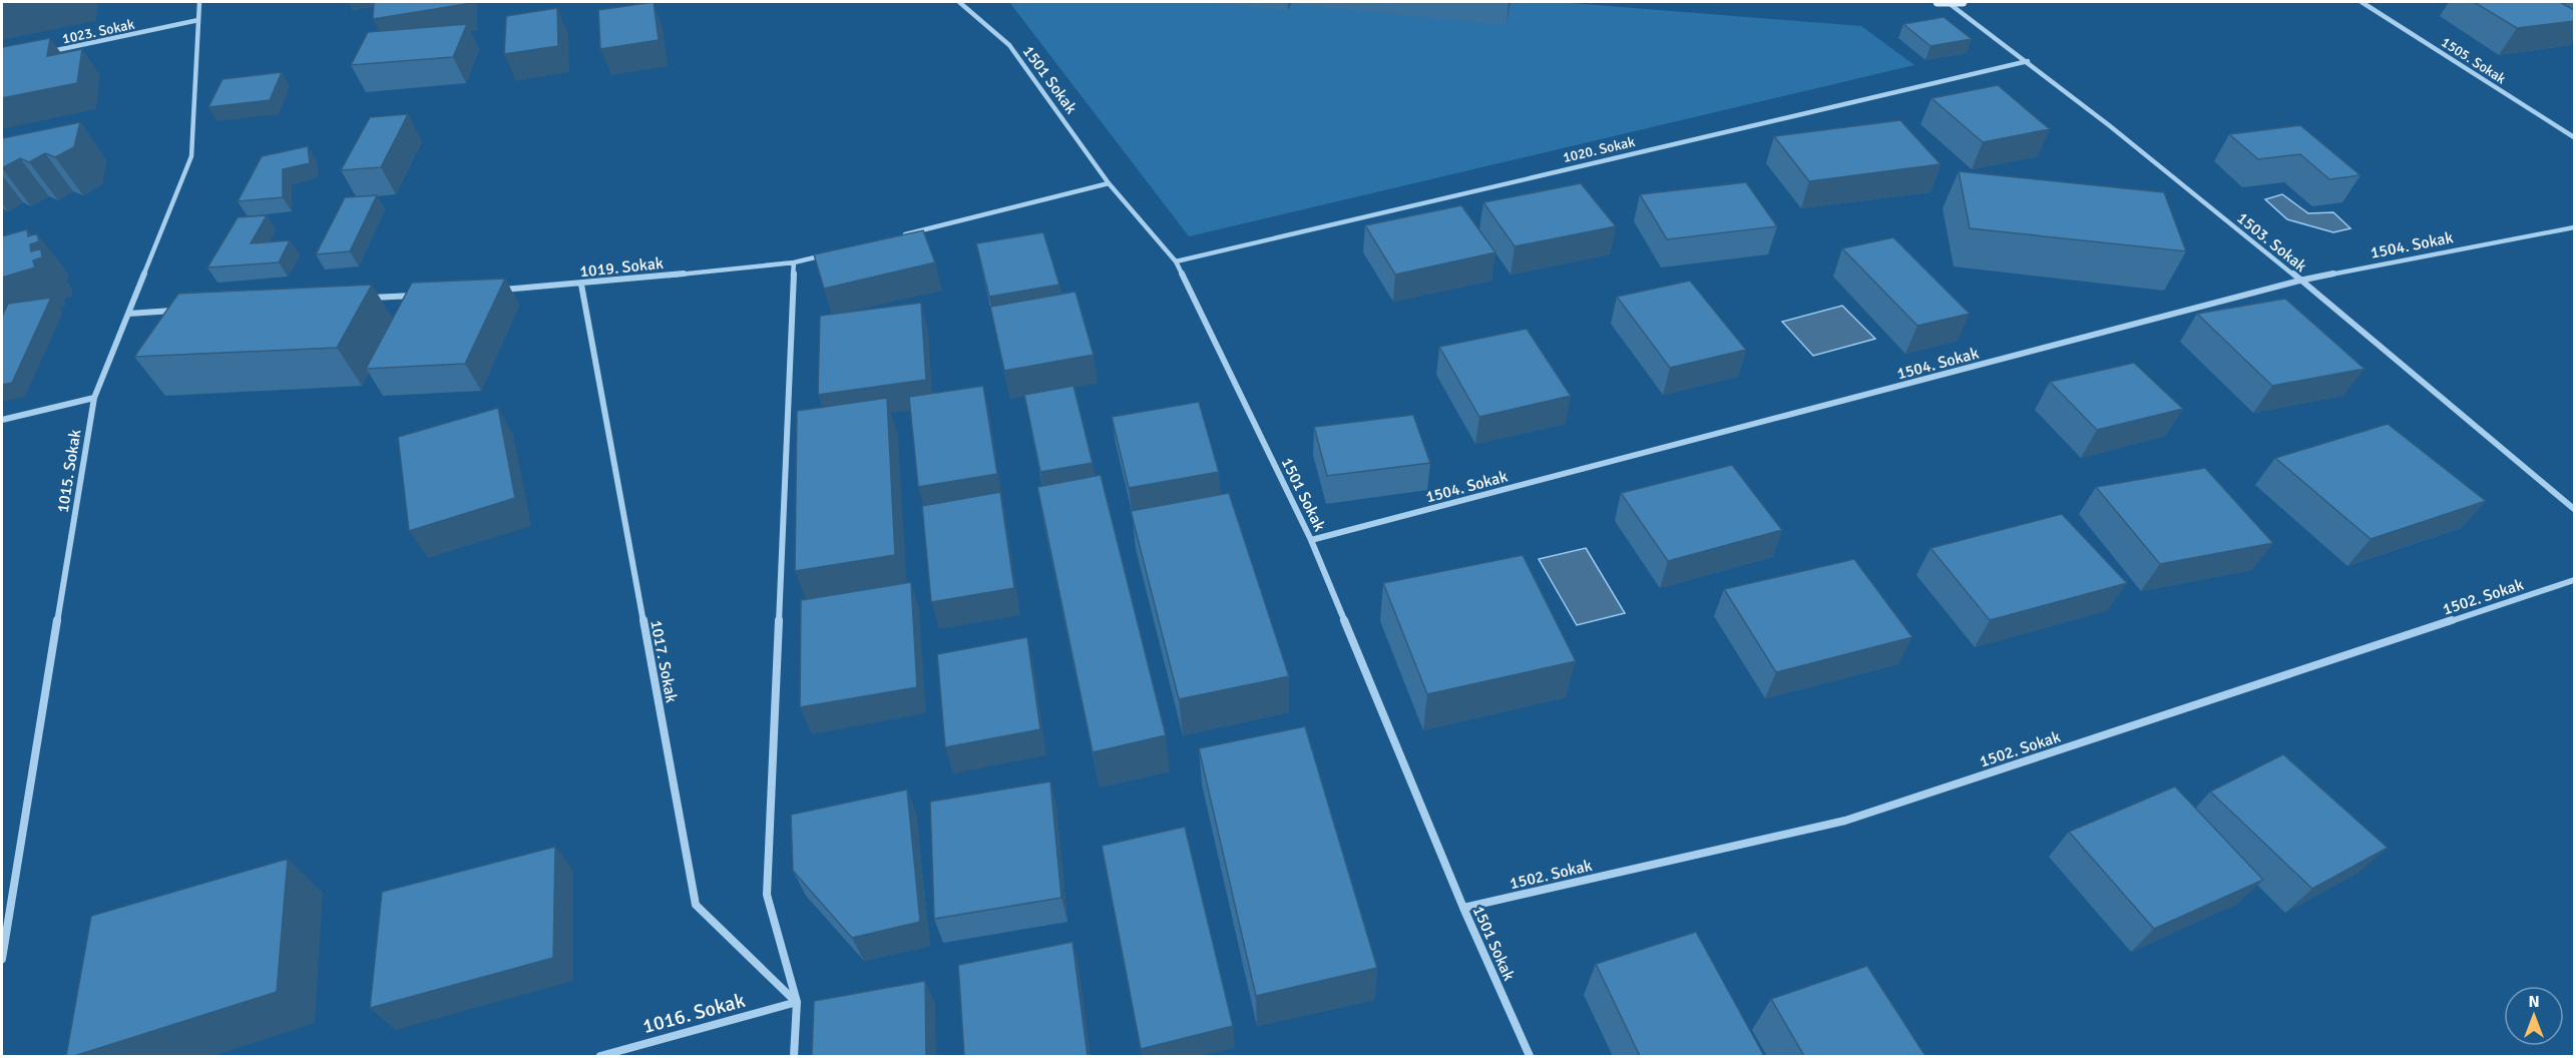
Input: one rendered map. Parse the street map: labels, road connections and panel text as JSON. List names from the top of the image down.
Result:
{
  "streets": {
    "street": [
      "1023. Sokak",
      "1505. Sokak",
      "1501 Sokak",
      "1020. Sokak",
      "1503. Sokak",
      "1504. Sokak",
      "1019. Sokak",
      "1015. Sokak",
      "1502. Sokak",
      "1017. Sokak",
      "1016. Sokak"
    ]
  },
  "crossings": [
    ["1023. Sokak", "1015. Sokak"],
    ["1501 Sokak", "1020. Sokak"],
    ["1501 Sokak", "1504. Sokak"],
    ["1501 Sokak", "1502. Sokak"],
    ["1020. Sokak", "1503. Sokak"],
    ["1503. Sokak", "1504. Sokak"],
    ["1019. Sokak", "1017. Sokak"],
    ["1017. Sokak", "1016. Sokak"]
  ],
  "north": "top"
}
